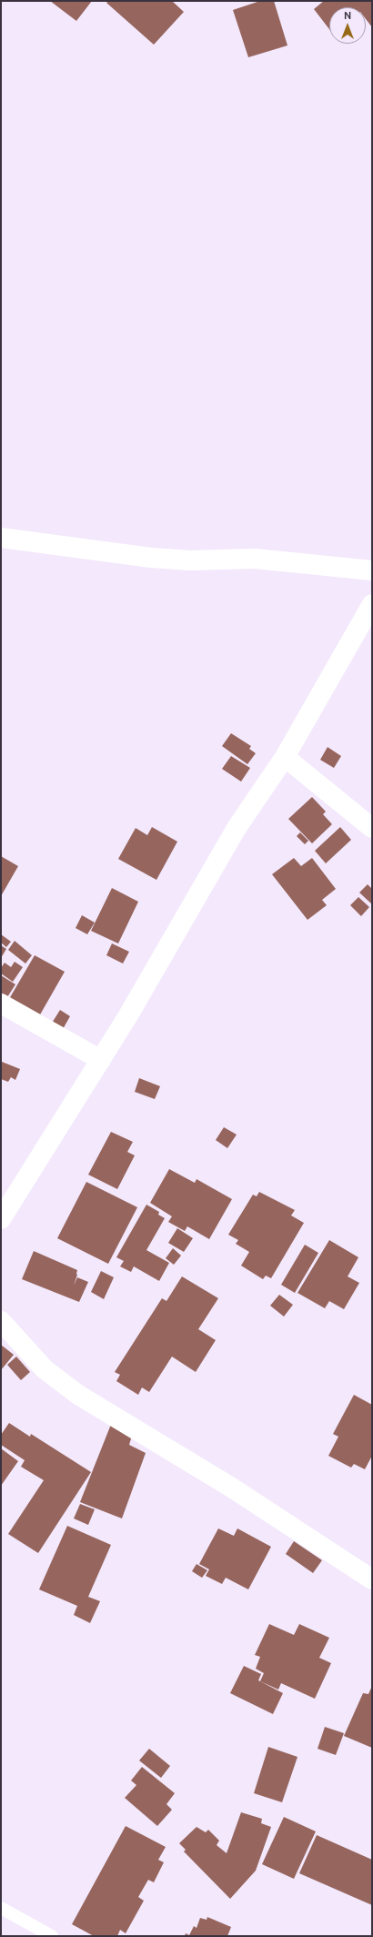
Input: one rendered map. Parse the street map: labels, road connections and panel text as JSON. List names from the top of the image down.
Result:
{
  "north": "top"
}
